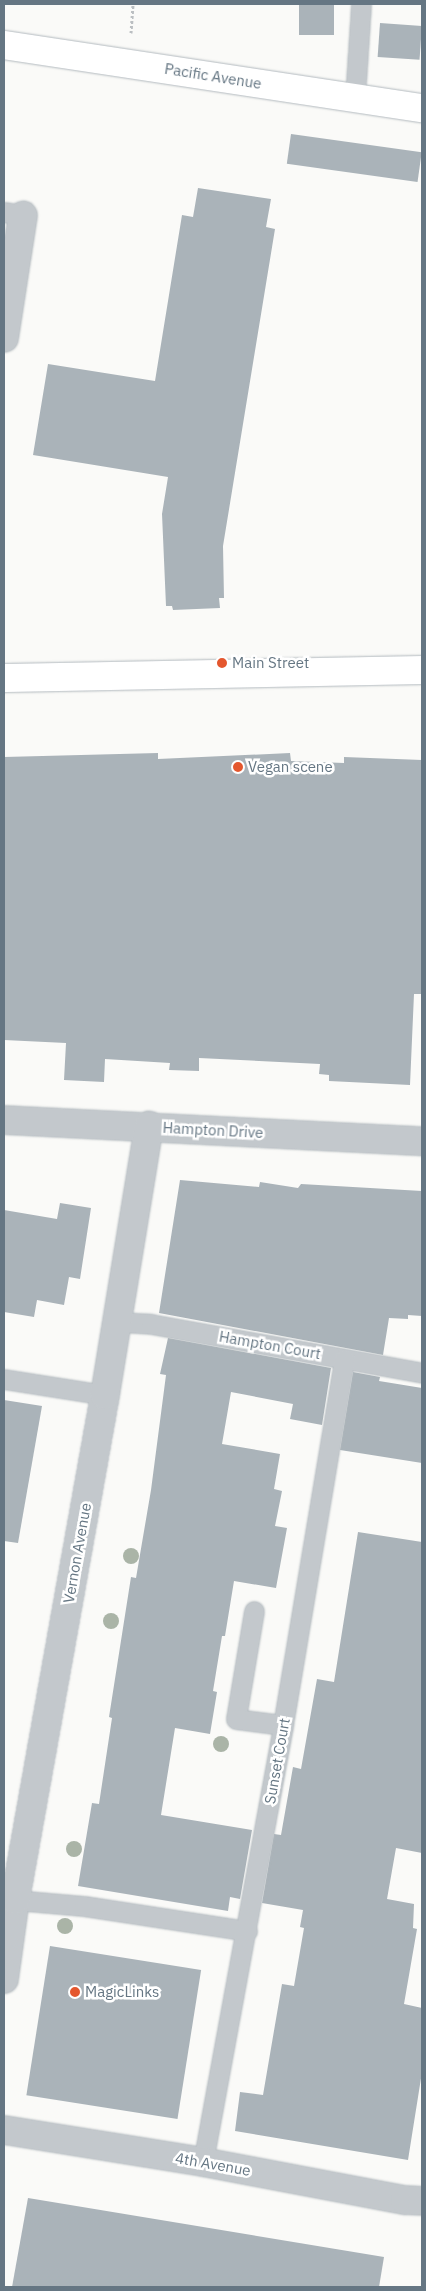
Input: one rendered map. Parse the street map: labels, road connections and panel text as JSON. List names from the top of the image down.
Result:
{
  "streets": {
    "main road": ["Pacific Avenue"],
    "street": ["Hampton Drive", "Vernon Avenue", "4th Avenue"],
    "lane": ["Hampton Court", "Sunset Court"]
  },
  "crossings": [
    ["Hampton Drive", "Vernon Avenue"],
    ["Hampton Court", "Vernon Avenue"],
    ["Hampton Court", "Sunset Court"],
    ["Sunset Court", "4th Avenue"]
  ],
  "places": ["Main Street", "Vegan scene", "MagicLinks"]
}
